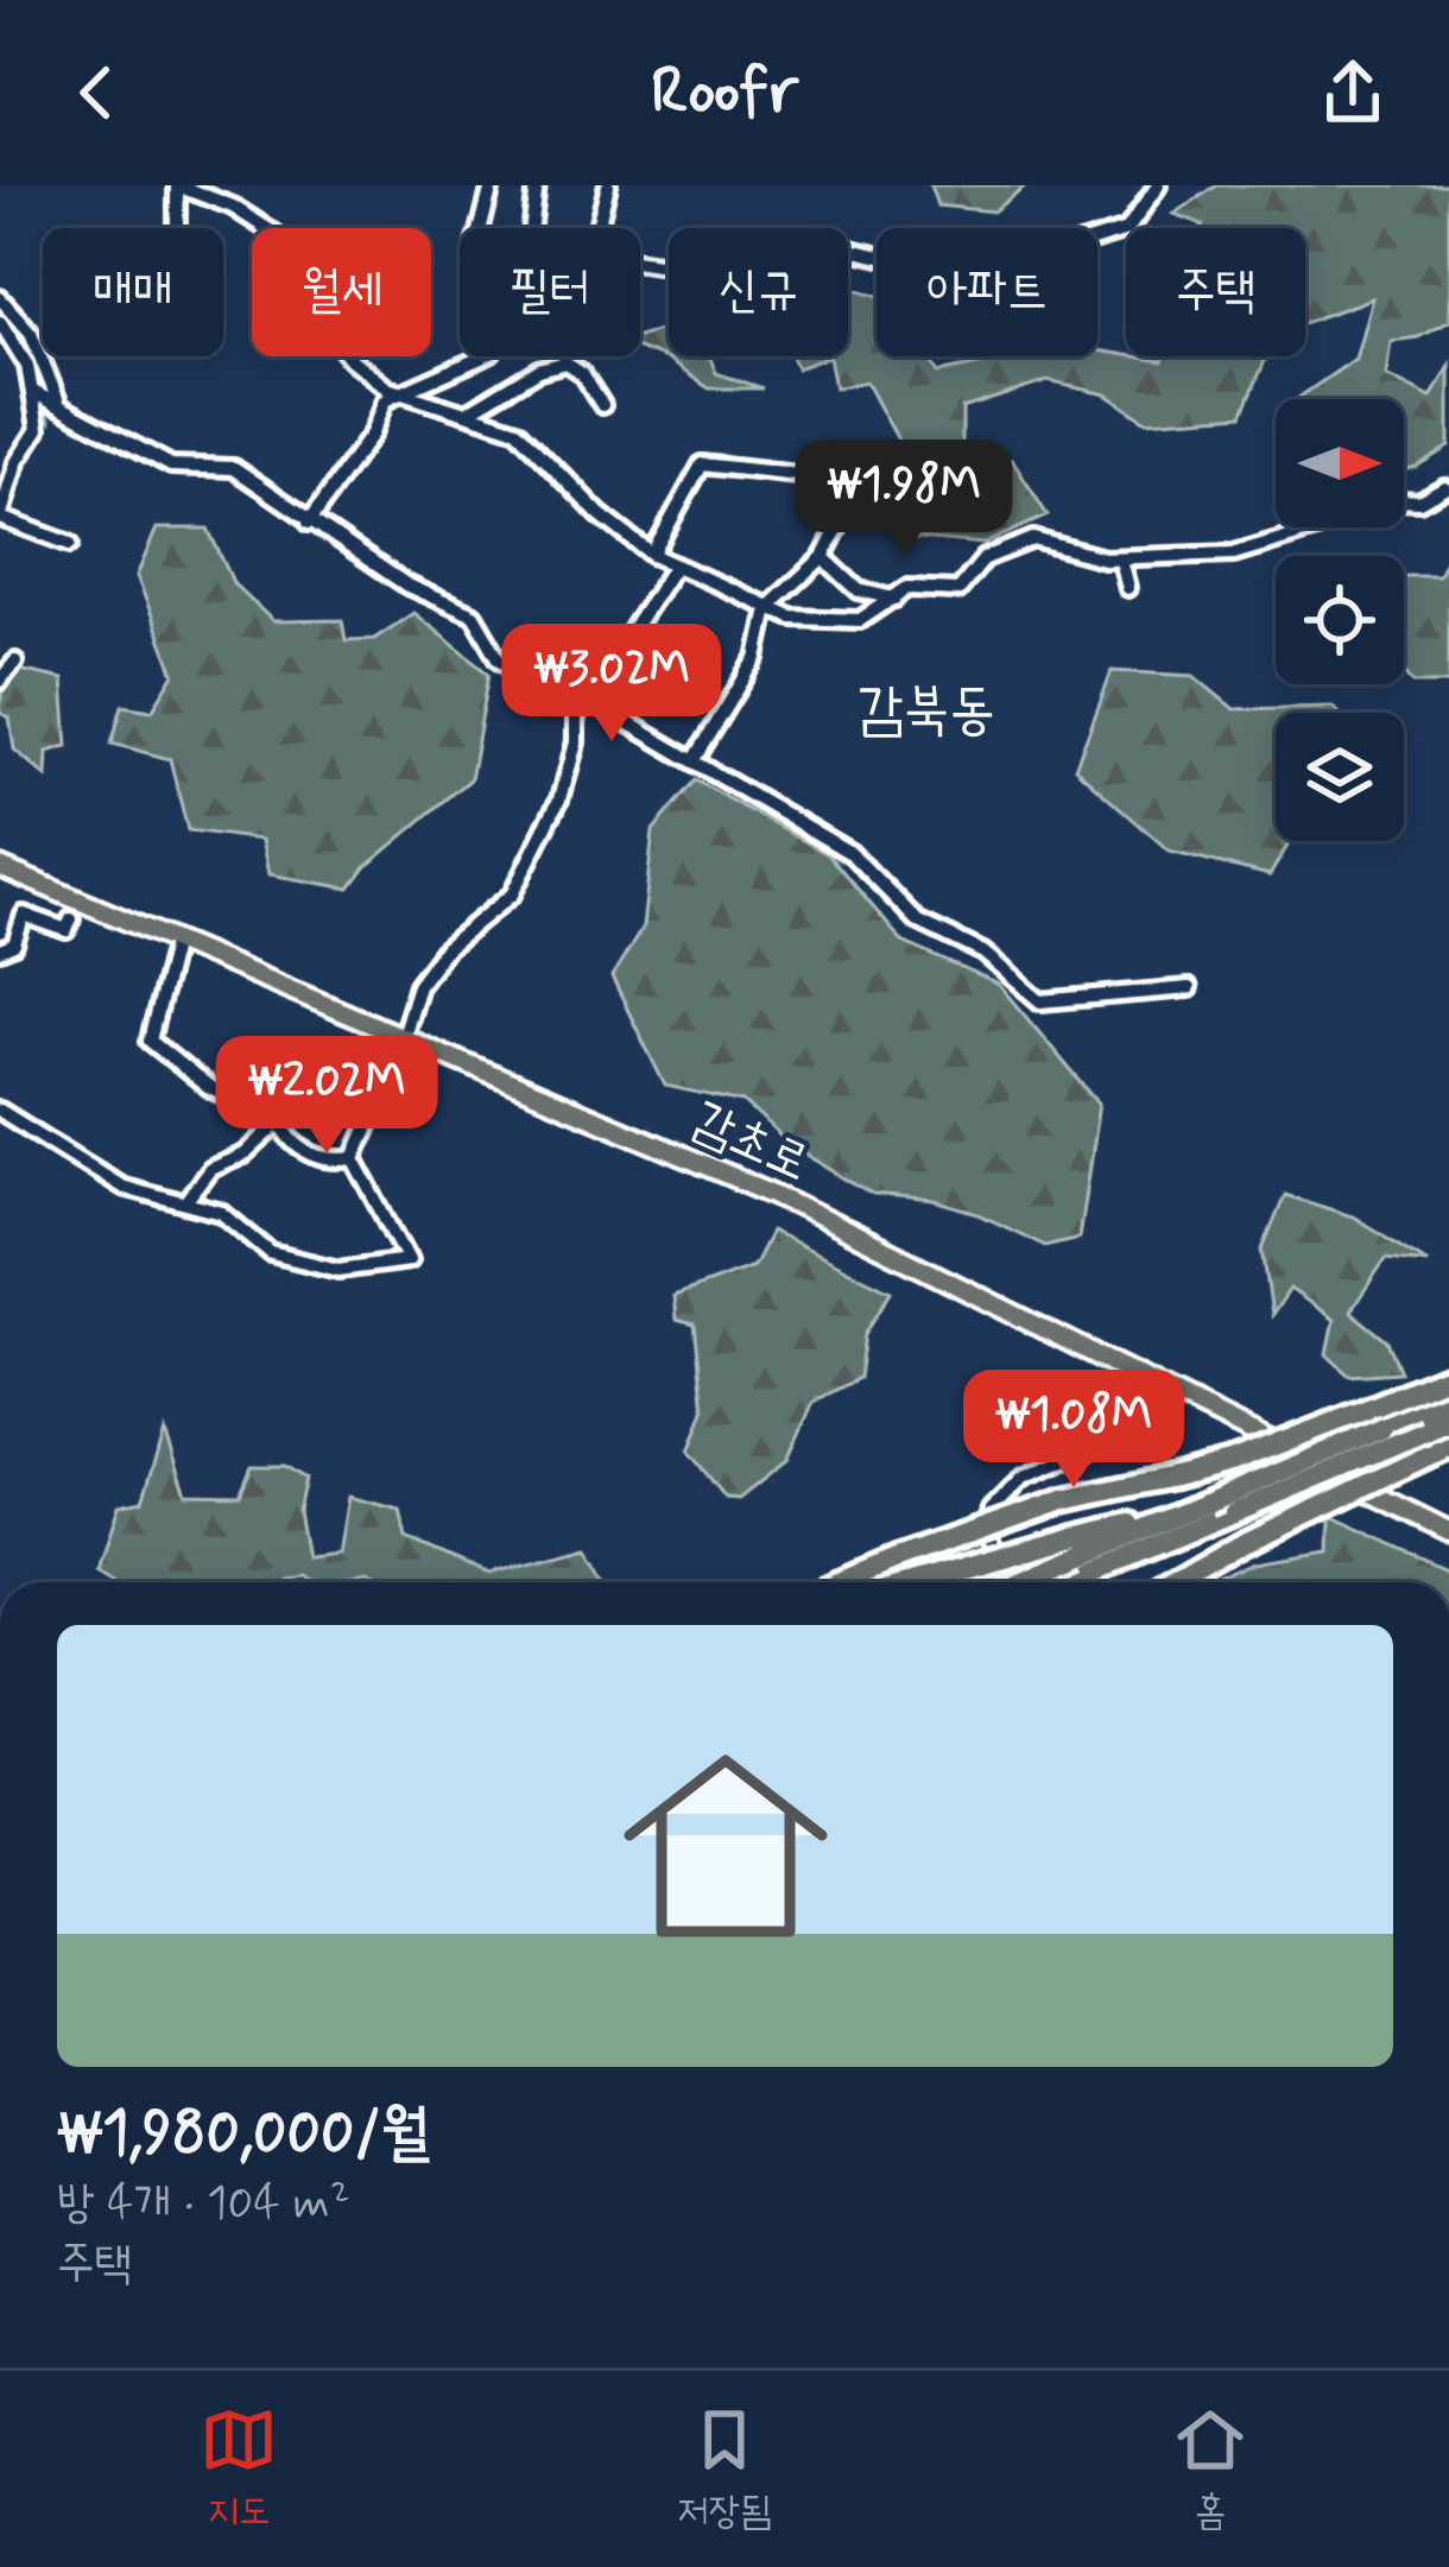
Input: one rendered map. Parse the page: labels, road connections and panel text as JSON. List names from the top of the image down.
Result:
{
  "streets": {
    "main road": ["감초로"]
  },
  "districts": ["감북동"],
  "north": "right",
  "page": {
    "header": "Roofr",
    "chip": [
      "매매",
      "월세",
      "필터",
      "신규",
      "아파트",
      "주택"
    ],
    "price": [
      "₩1.98M",
      "₩3.02M",
      "₩2.02M",
      "₩1.08M"
    ],
    "list": [
      {
        "name": "₩1,980,000/월",
        "note": "방 4개 · 104 m² · 주택"
      }
    ],
    "tabs": ["지도", "저장됨", "홈"]
  }
}
